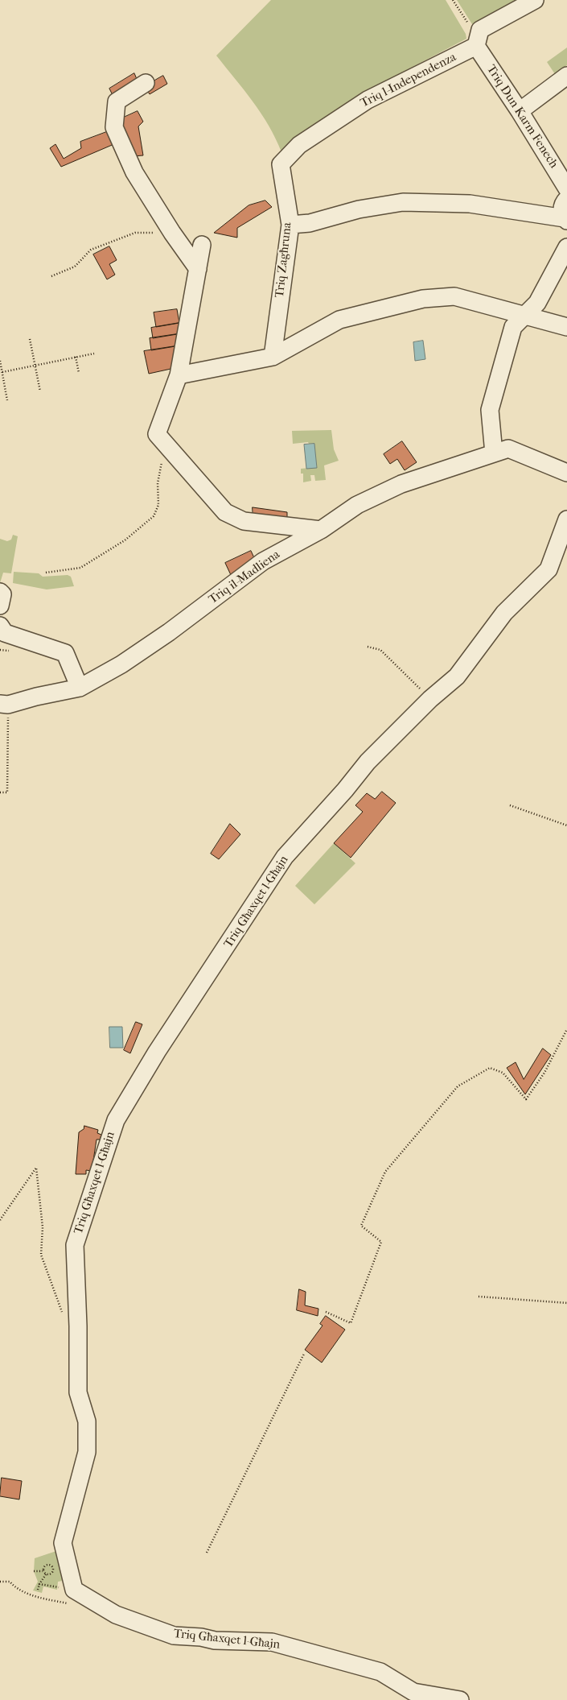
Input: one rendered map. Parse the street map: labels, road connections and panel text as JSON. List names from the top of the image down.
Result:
{
  "streets": {
    "street": [
      "Triq l-Independenza",
      "Triq Dun Karm Fenech",
      "Triq Zagħruna",
      "Triq il-Madliena",
      "Triq Għaxqet l-Għajn"
    ]
  },
  "crossings": [
    ["Triq l-Independenza", "Triq Dun Karm Fenech"],
    ["Triq l-Independenza", "Triq Zagħruna"]
  ]
}
